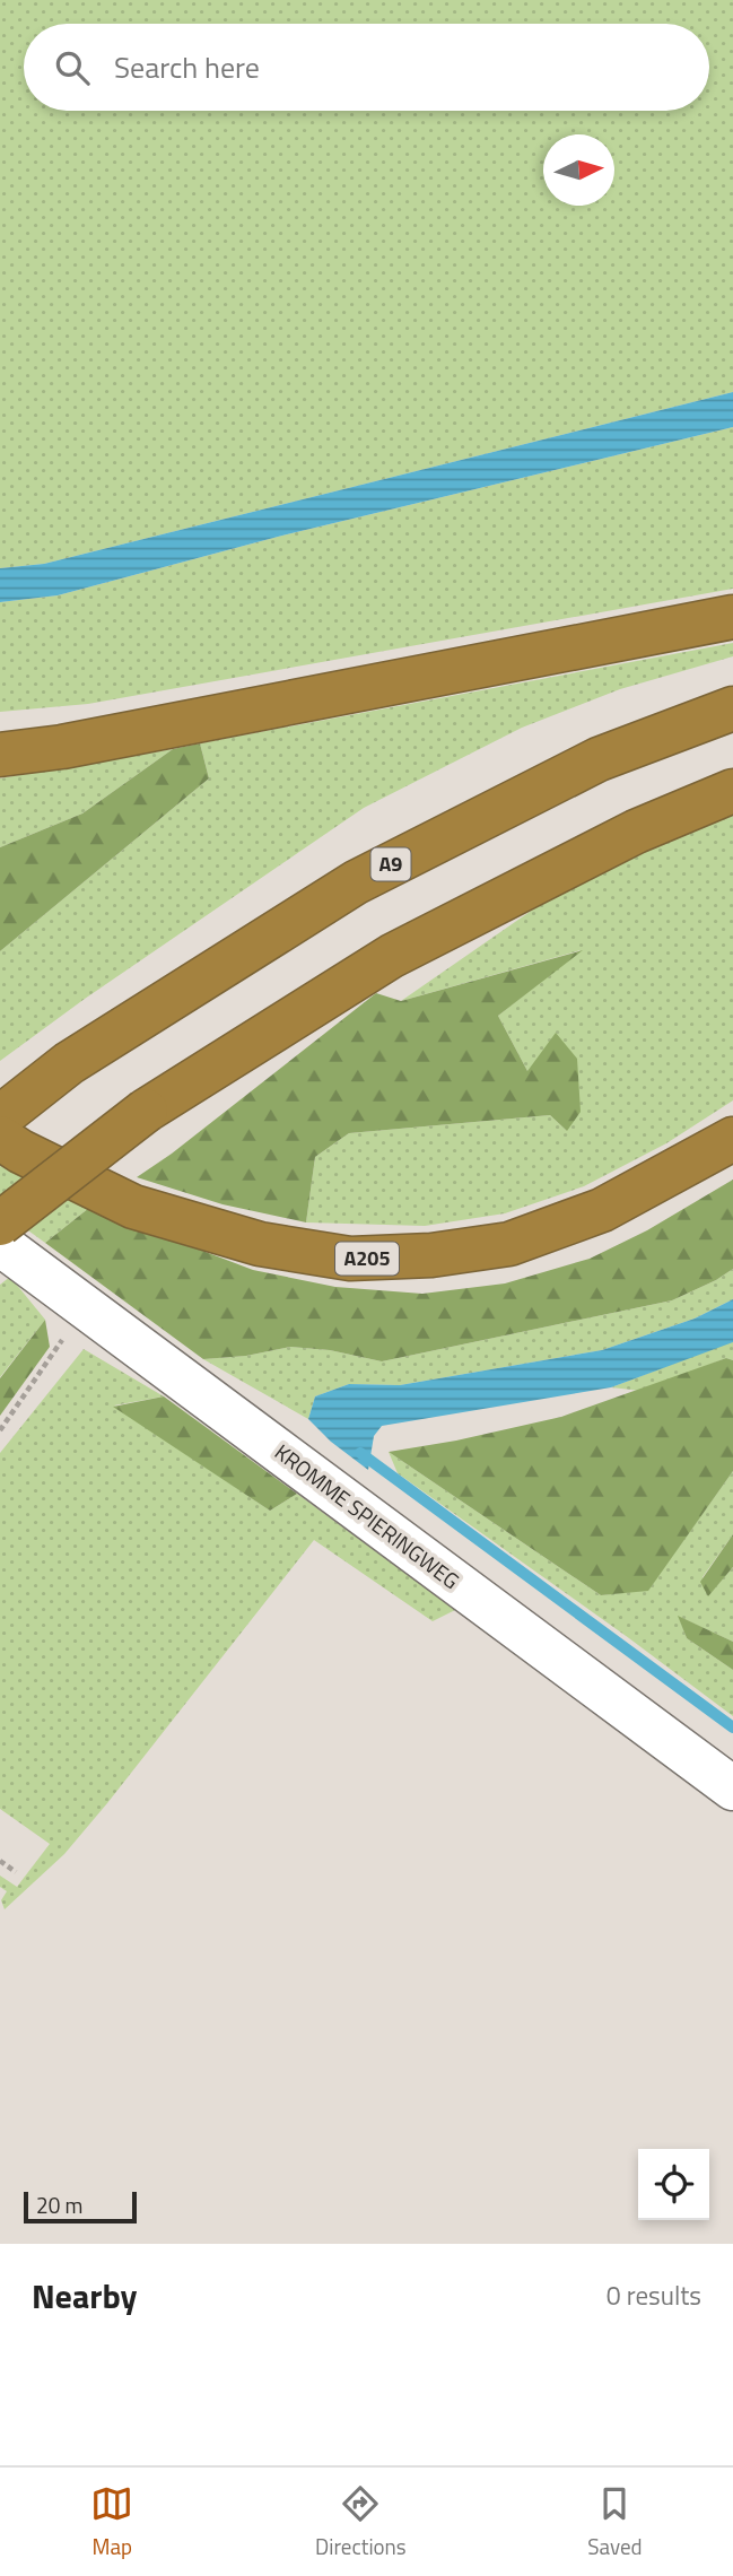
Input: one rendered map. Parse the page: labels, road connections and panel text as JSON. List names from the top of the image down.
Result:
{
  "streets": {
    "highway": ["A9", "A205"],
    "street": ["KROMME SPIERINGWEG"]
  },
  "scale_bar": "20 m",
  "north": "right",
  "page": {
    "search": "Search here",
    "scale": "20 m",
    "heading": ["Nearby", "0 results"],
    "nav": ["Map", "Directions", "Saved"]
  }
}
